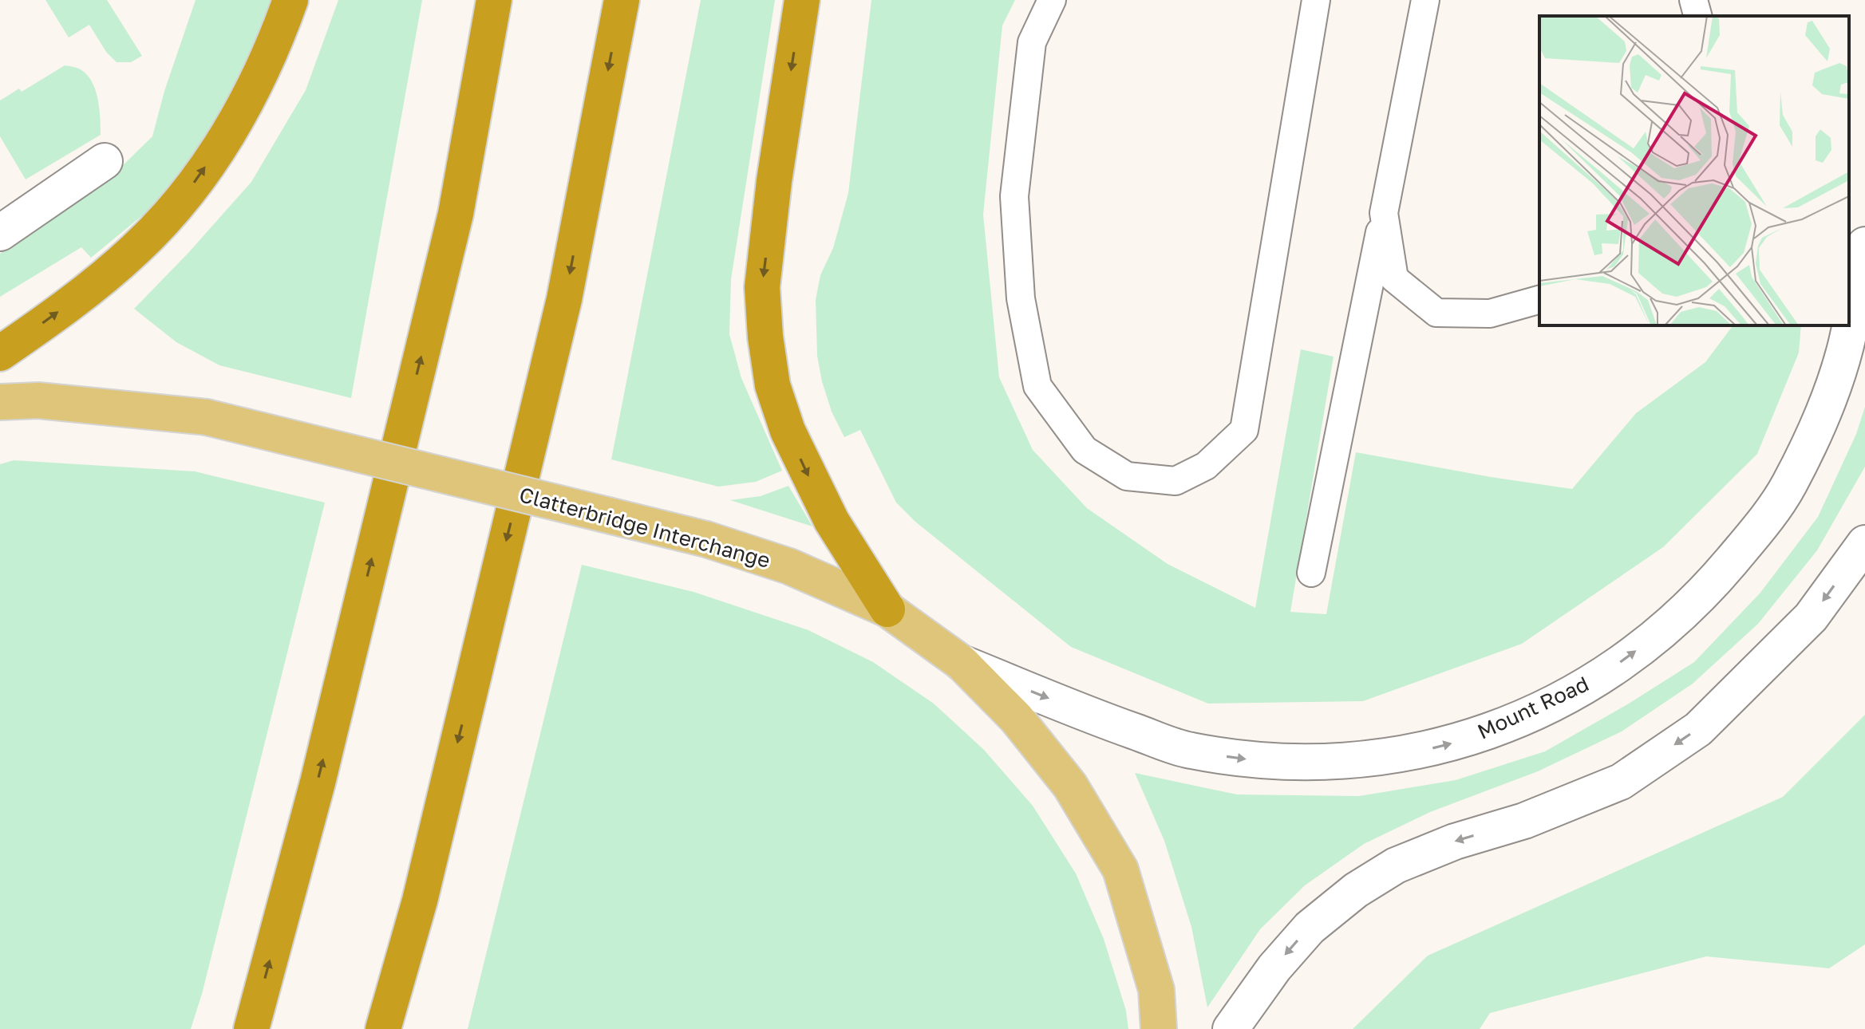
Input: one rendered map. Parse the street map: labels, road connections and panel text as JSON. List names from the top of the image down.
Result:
{
  "streets": {
    "main road": ["Clatterbridge Interchange", "Mount Road"]
  },
  "crossings": [
    ["Clatterbridge Interchange", "Mount Road"]
  ]
}
